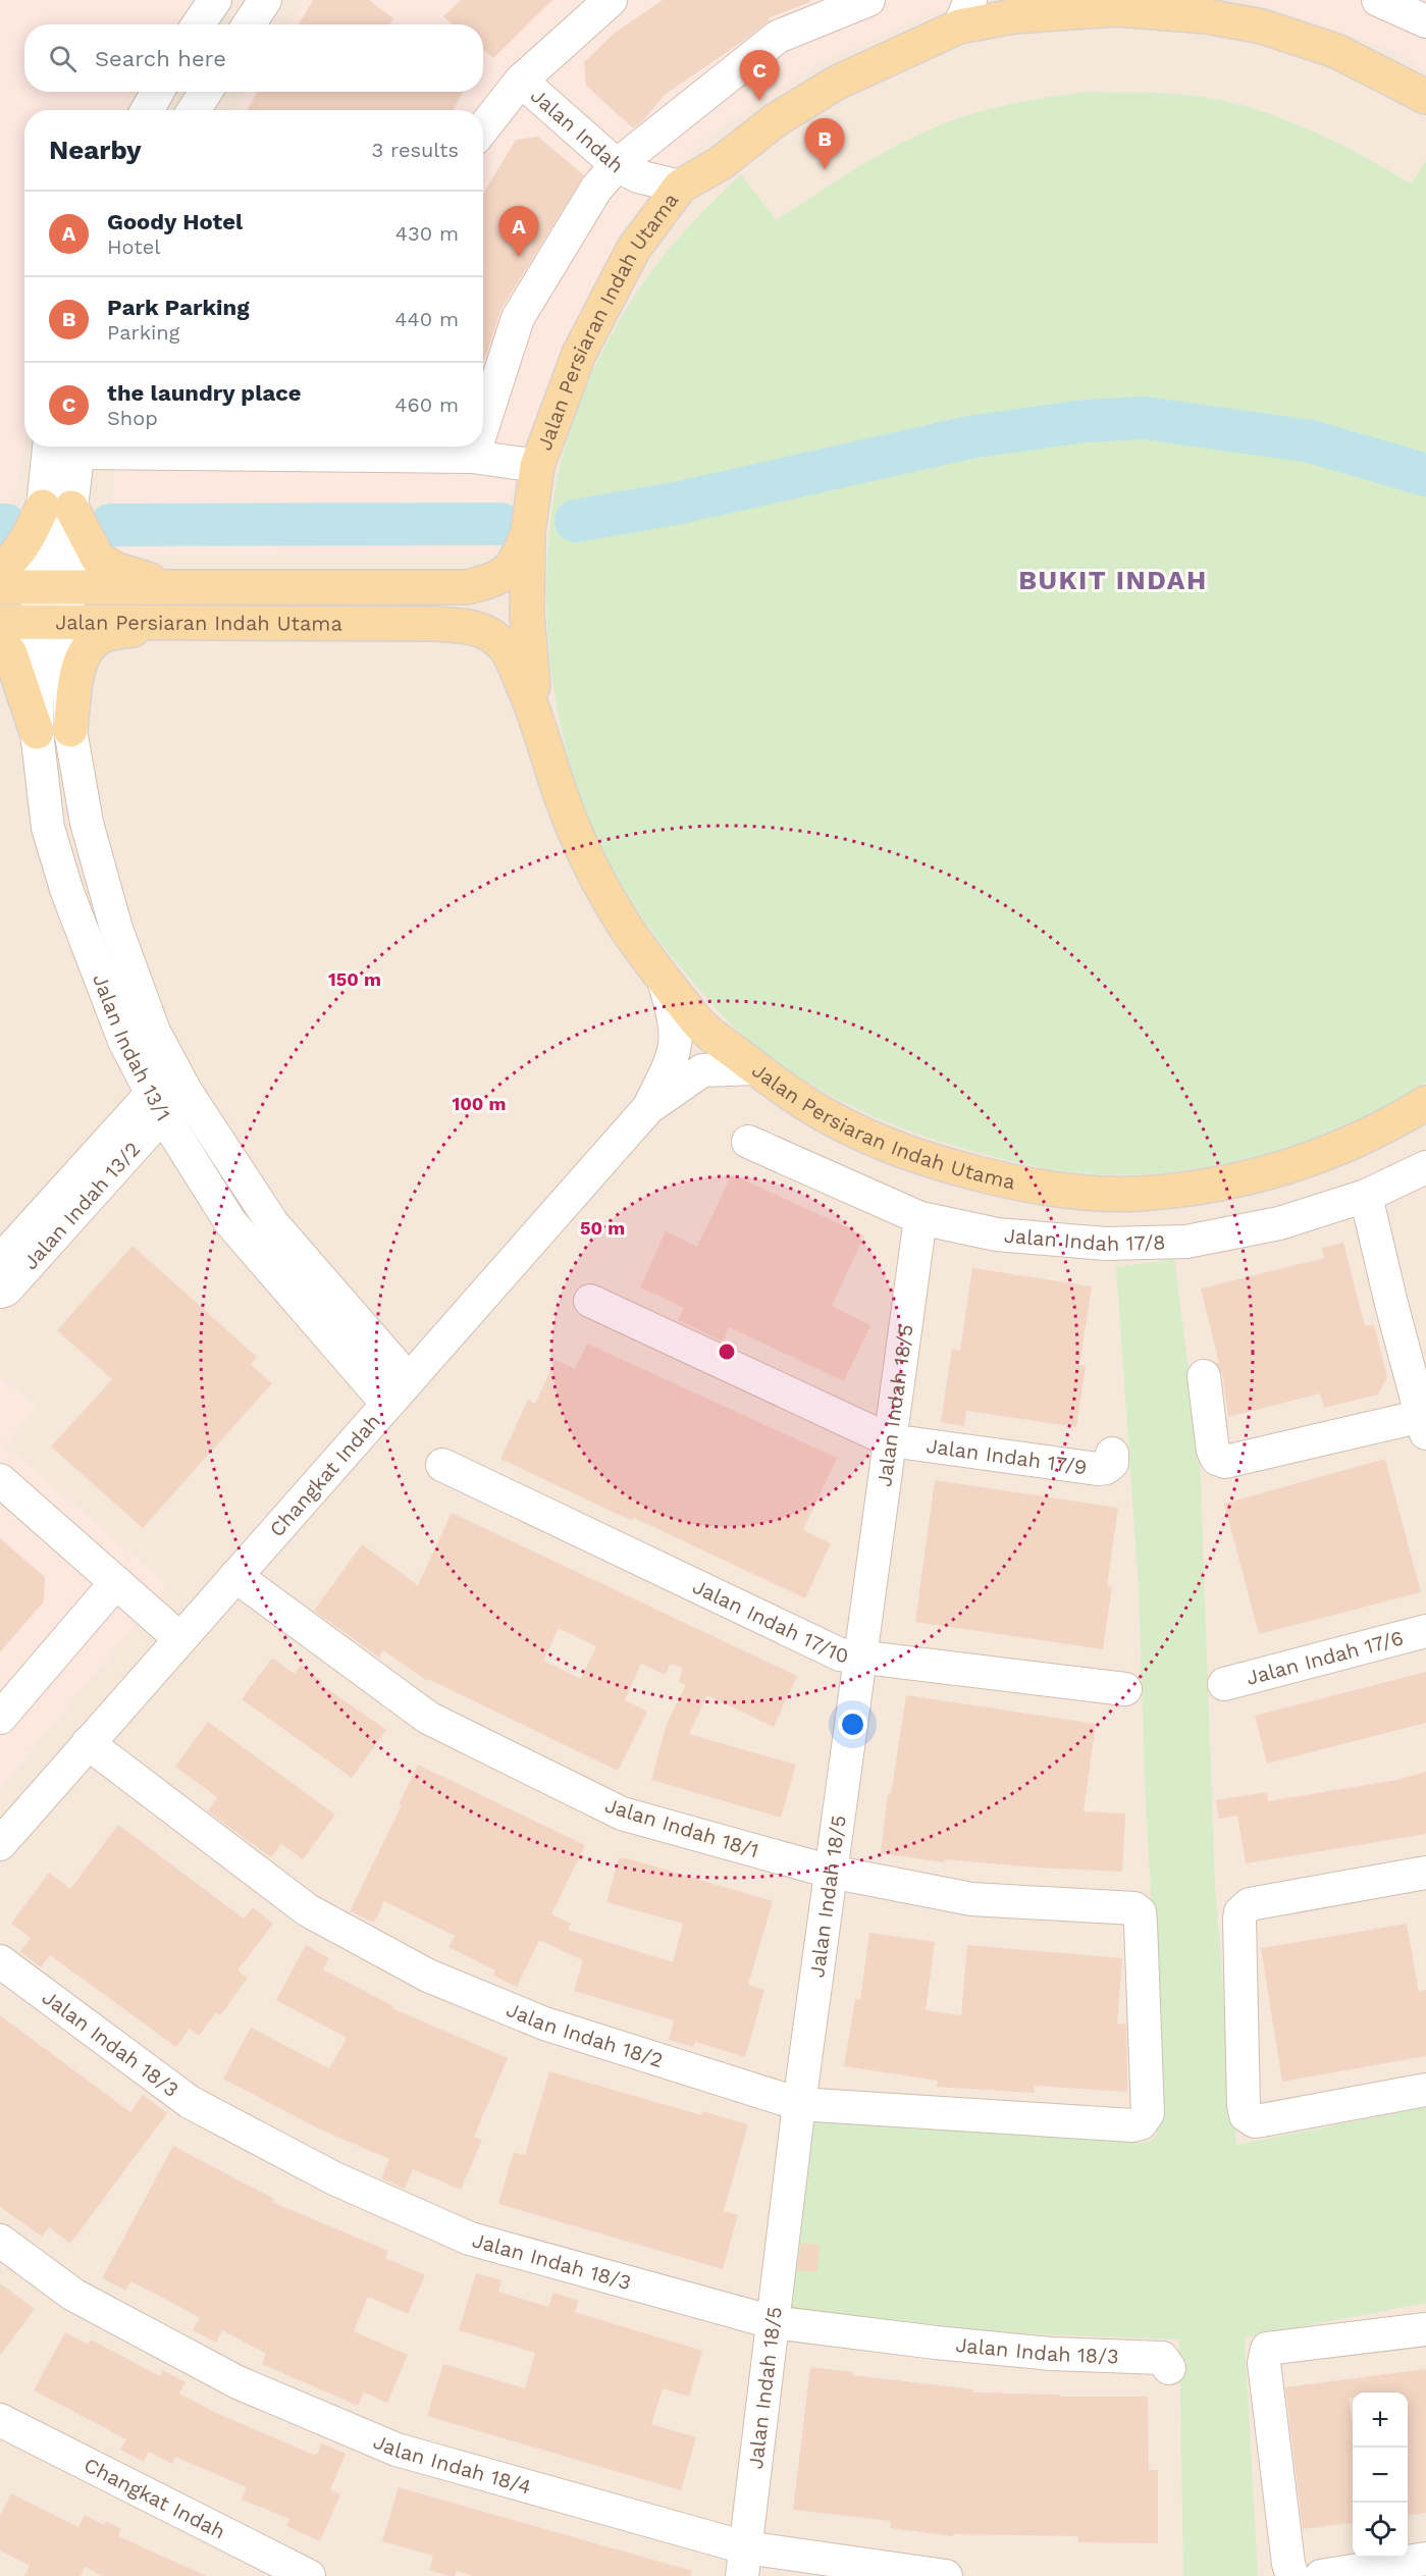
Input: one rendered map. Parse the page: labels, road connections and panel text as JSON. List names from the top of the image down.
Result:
{
  "streets": {
    "main road": ["Jalan Persiaran Indah Utama"],
    "street": [
      "Jalan Indah",
      "Jalan Indah 13/1",
      "Jalan Indah 13/2",
      "Jalan Indah 17/8",
      "Jalan Indah 18/5",
      "Jalan Indah 17/9",
      "Changkat Indah",
      "Jalan Indah 17/10",
      "Jalan Indah 17/6",
      "Jalan Indah 18/1",
      "Jalan Indah 18/2",
      "Jalan Indah 18/3",
      "Jalan Indah 18/4"
    ]
  },
  "crossings": [
    ["Jalan Indah", "Jalan Persiaran Indah Utama"],
    ["Jalan Persiaran Indah Utama", "Jalan Indah 13/1"],
    ["Jalan Persiaran Indah Utama", "Changkat Indah"],
    ["Jalan Indah 13/1", "Jalan Indah 13/2"],
    ["Jalan Indah 13/1", "Changkat Indah"],
    ["Jalan Indah 17/8", "Jalan Indah 18/5"],
    ["Jalan Indah 18/5", "Jalan Indah 17/9"],
    ["Jalan Indah 18/5", "Jalan Indah 17/10"],
    ["Jalan Indah 18/5", "Jalan Indah 18/1"],
    ["Jalan Indah 18/5", "Jalan Indah 18/2"],
    ["Jalan Indah 18/5", "Jalan Indah 18/3"],
    ["Jalan Indah 18/5", "Jalan Indah 18/4"],
    ["Changkat Indah", "Jalan Indah 18/1"],
    ["Changkat Indah", "Jalan Indah 18/2"],
    ["Jalan Indah 18/1", "Jalan Indah 18/2"]
  ],
  "districts": ["BUKIT INDAH"],
  "page": {
    "search": "Search here",
    "pins": ["C", "B", "A"],
    "heading": ["Nearby", "3 results"],
    "list": [
      {
        "mark": "A",
        "name": "Goody Hotel",
        "note": "Hotel",
        "value": "430 m"
      },
      {
        "mark": "B",
        "name": "Park Parking",
        "note": "Parking",
        "value": "440 m"
      },
      {
        "mark": "C",
        "name": "the laundry place",
        "note": "Shop",
        "value": "460 m"
      }
    ],
    "map_buttons": ["+", "−"]
  },
  "rings": ["150 m", "100 m", "50 m"]
}
